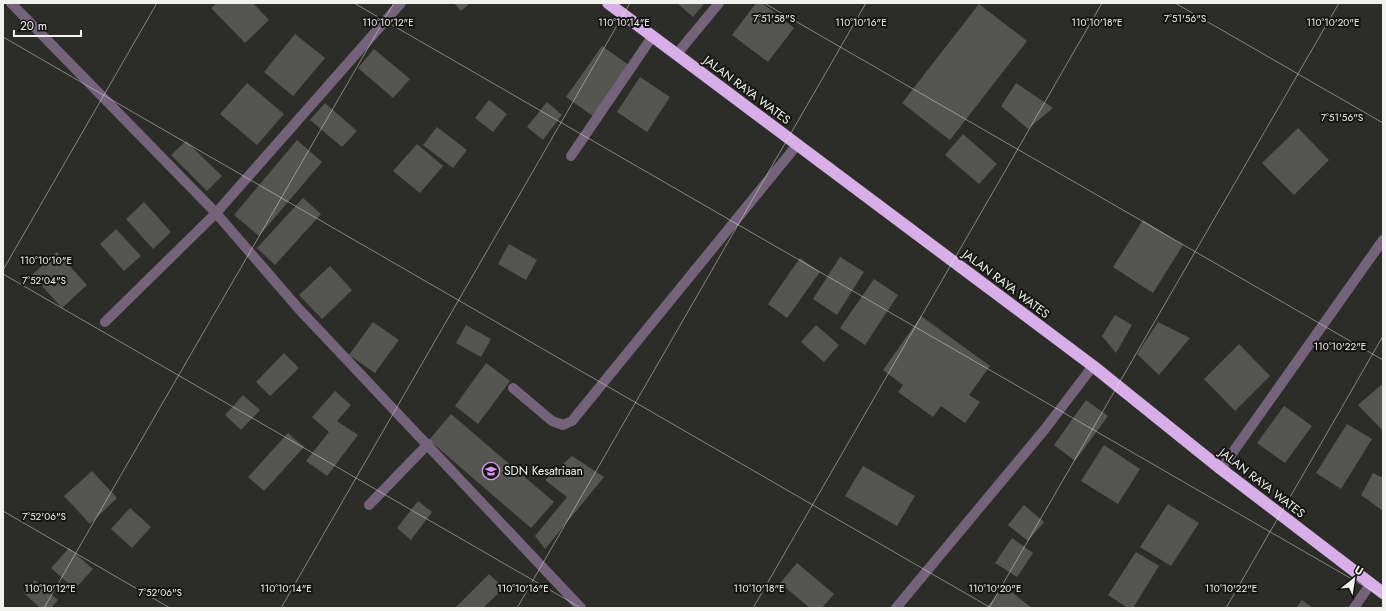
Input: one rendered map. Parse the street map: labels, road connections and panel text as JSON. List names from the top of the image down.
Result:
{
  "streets": {
    "highway": ["JALAN RAYA WATES"]
  },
  "places": {
    "school or university": ["SDN Kesatriaan"]
  },
  "scale_bar": "20 m",
  "north": "top right",
  "coordinates": [
    "7°51'58\"S",
    "7°51'56\"S",
    "110°10'16\"E",
    "110°10'20\"E",
    "110°10'12\"E",
    "110°10'14\"E",
    "110°10'18\"E",
    "110°10'10\"E",
    "7°52'04\"S",
    "110°10'22\"E",
    "7°52'06\"S"
  ]
}
